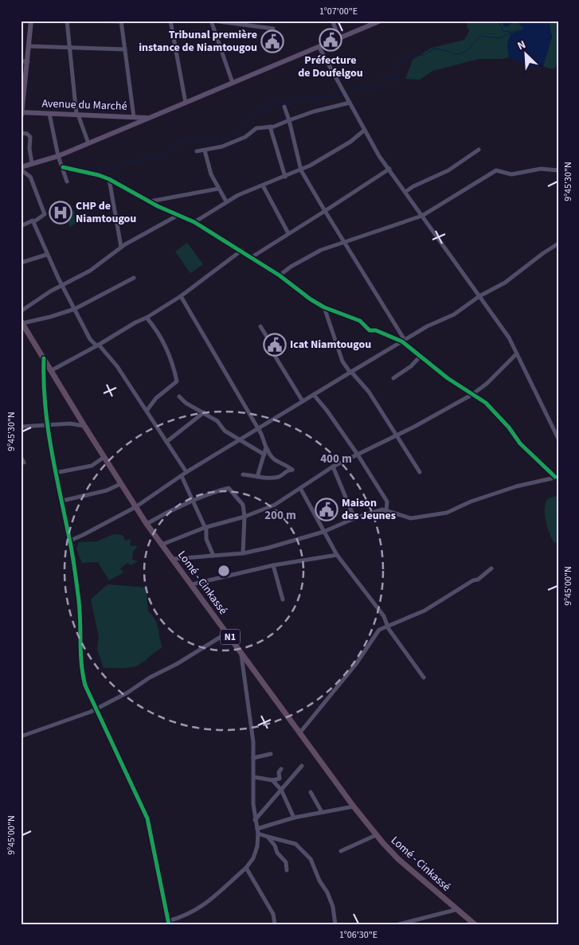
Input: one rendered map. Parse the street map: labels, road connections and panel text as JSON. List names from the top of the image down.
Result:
{
  "streets": {
    "highway": ["Lomé - Cinkassé", "N1"],
    "main road": ["Avenue du Marché"]
  },
  "places": {
    "public building": [
      "Préfecture de Doufelgou",
      "Tribunal première instance de Niamtougou",
      "Icat Niamtougou",
      "Maison des Jeunes"
    ],
    "hospital": ["CHP de Niamtougou"]
  },
  "north": "top left",
  "coordinates": [
    "1°07'00\"E",
    "9°45'30\"N",
    "9°45'00\"N",
    "1°06'30\"E"
  ],
  "rings": ["400 m", "200 m"]
}
